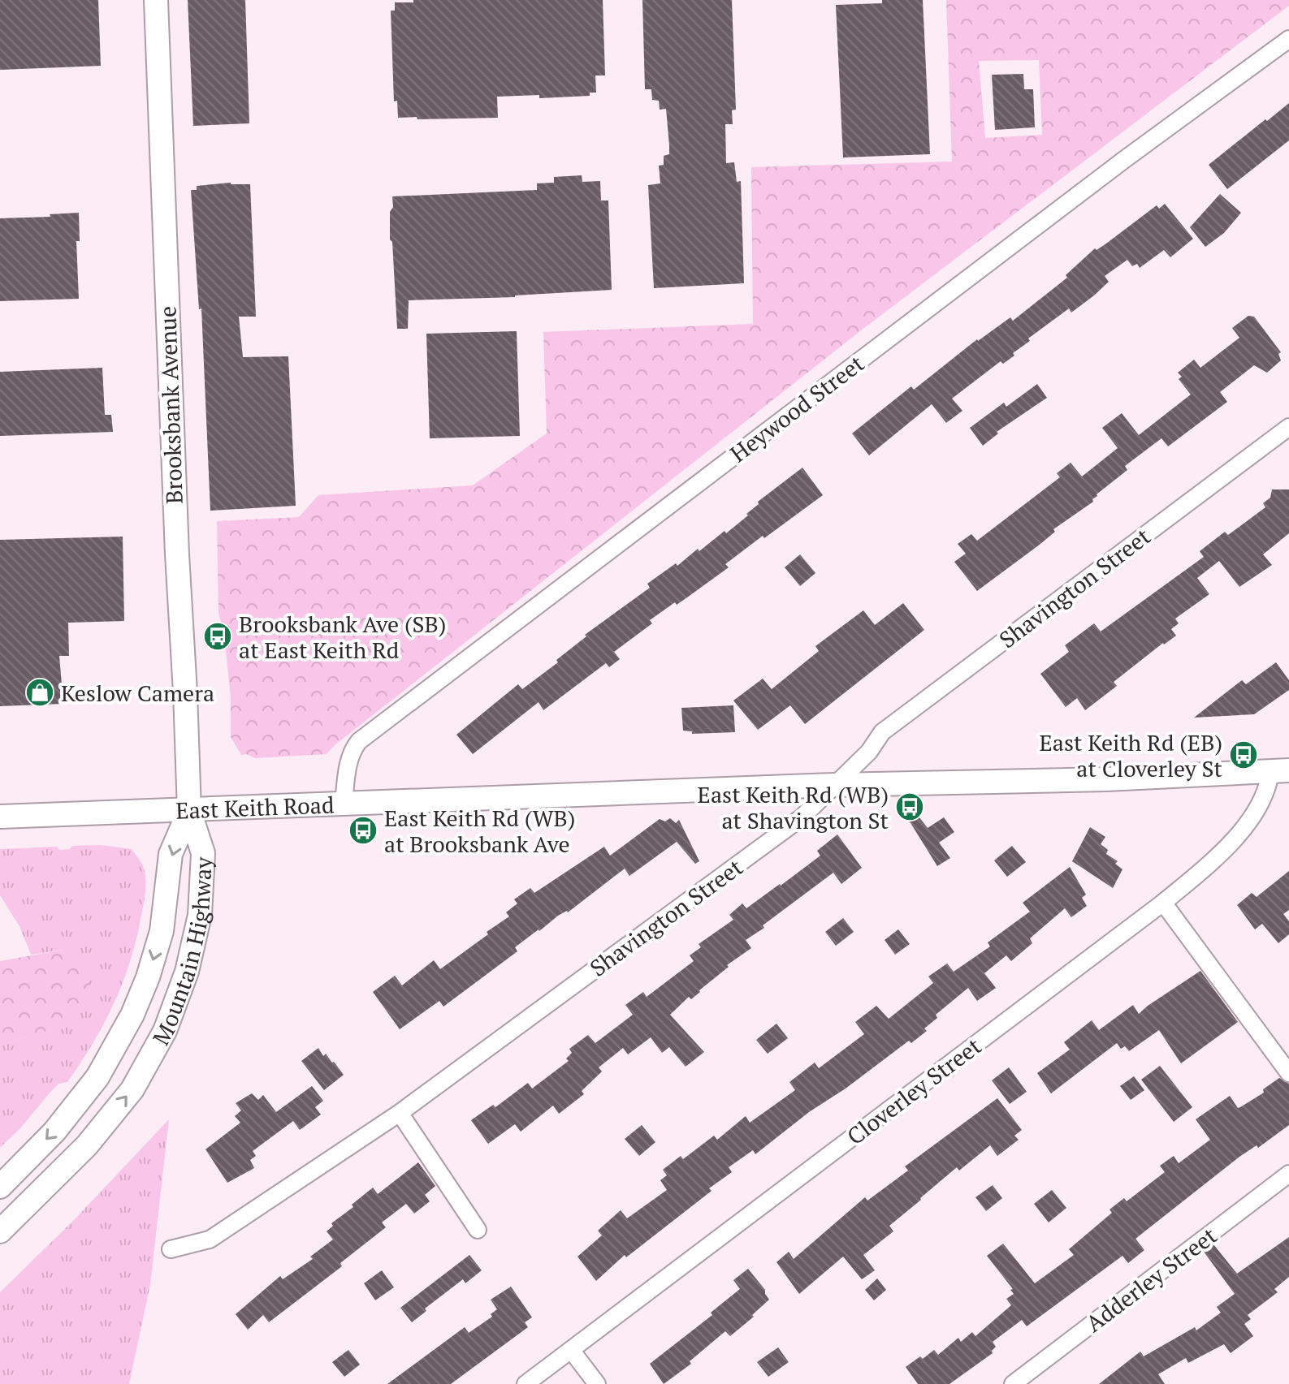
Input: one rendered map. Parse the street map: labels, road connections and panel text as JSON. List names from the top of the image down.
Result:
{
  "streets": {
    "main road": ["Brooksbank Avenue", "East Keith Road", "Mountain Highway"],
    "street": [
      "Heywood Street",
      "Shavington Street",
      "Cloverley Street",
      "Adderley Street"
    ]
  },
  "crossings": [
    ["Brooksbank Avenue", "East Keith Road"],
    ["Brooksbank Avenue", "Mountain Highway"],
    ["Heywood Street", "East Keith Road"],
    ["Shavington Street", "East Keith Road"],
    ["East Keith Road", "Mountain Highway"],
    ["East Keith Road", "Cloverley Street"]
  ],
  "places": {
    "bus stop": [
      "Brooksbank Ave (SB) at East Keith Rd",
      "East Keith Rd (EB) at Cloverley St",
      "East Keith Rd (WB) at Shavington St",
      "East Keith Rd (WB) at Brooksbank Ave"
    ],
    "shop": ["Keslow Camera"]
  }
}
